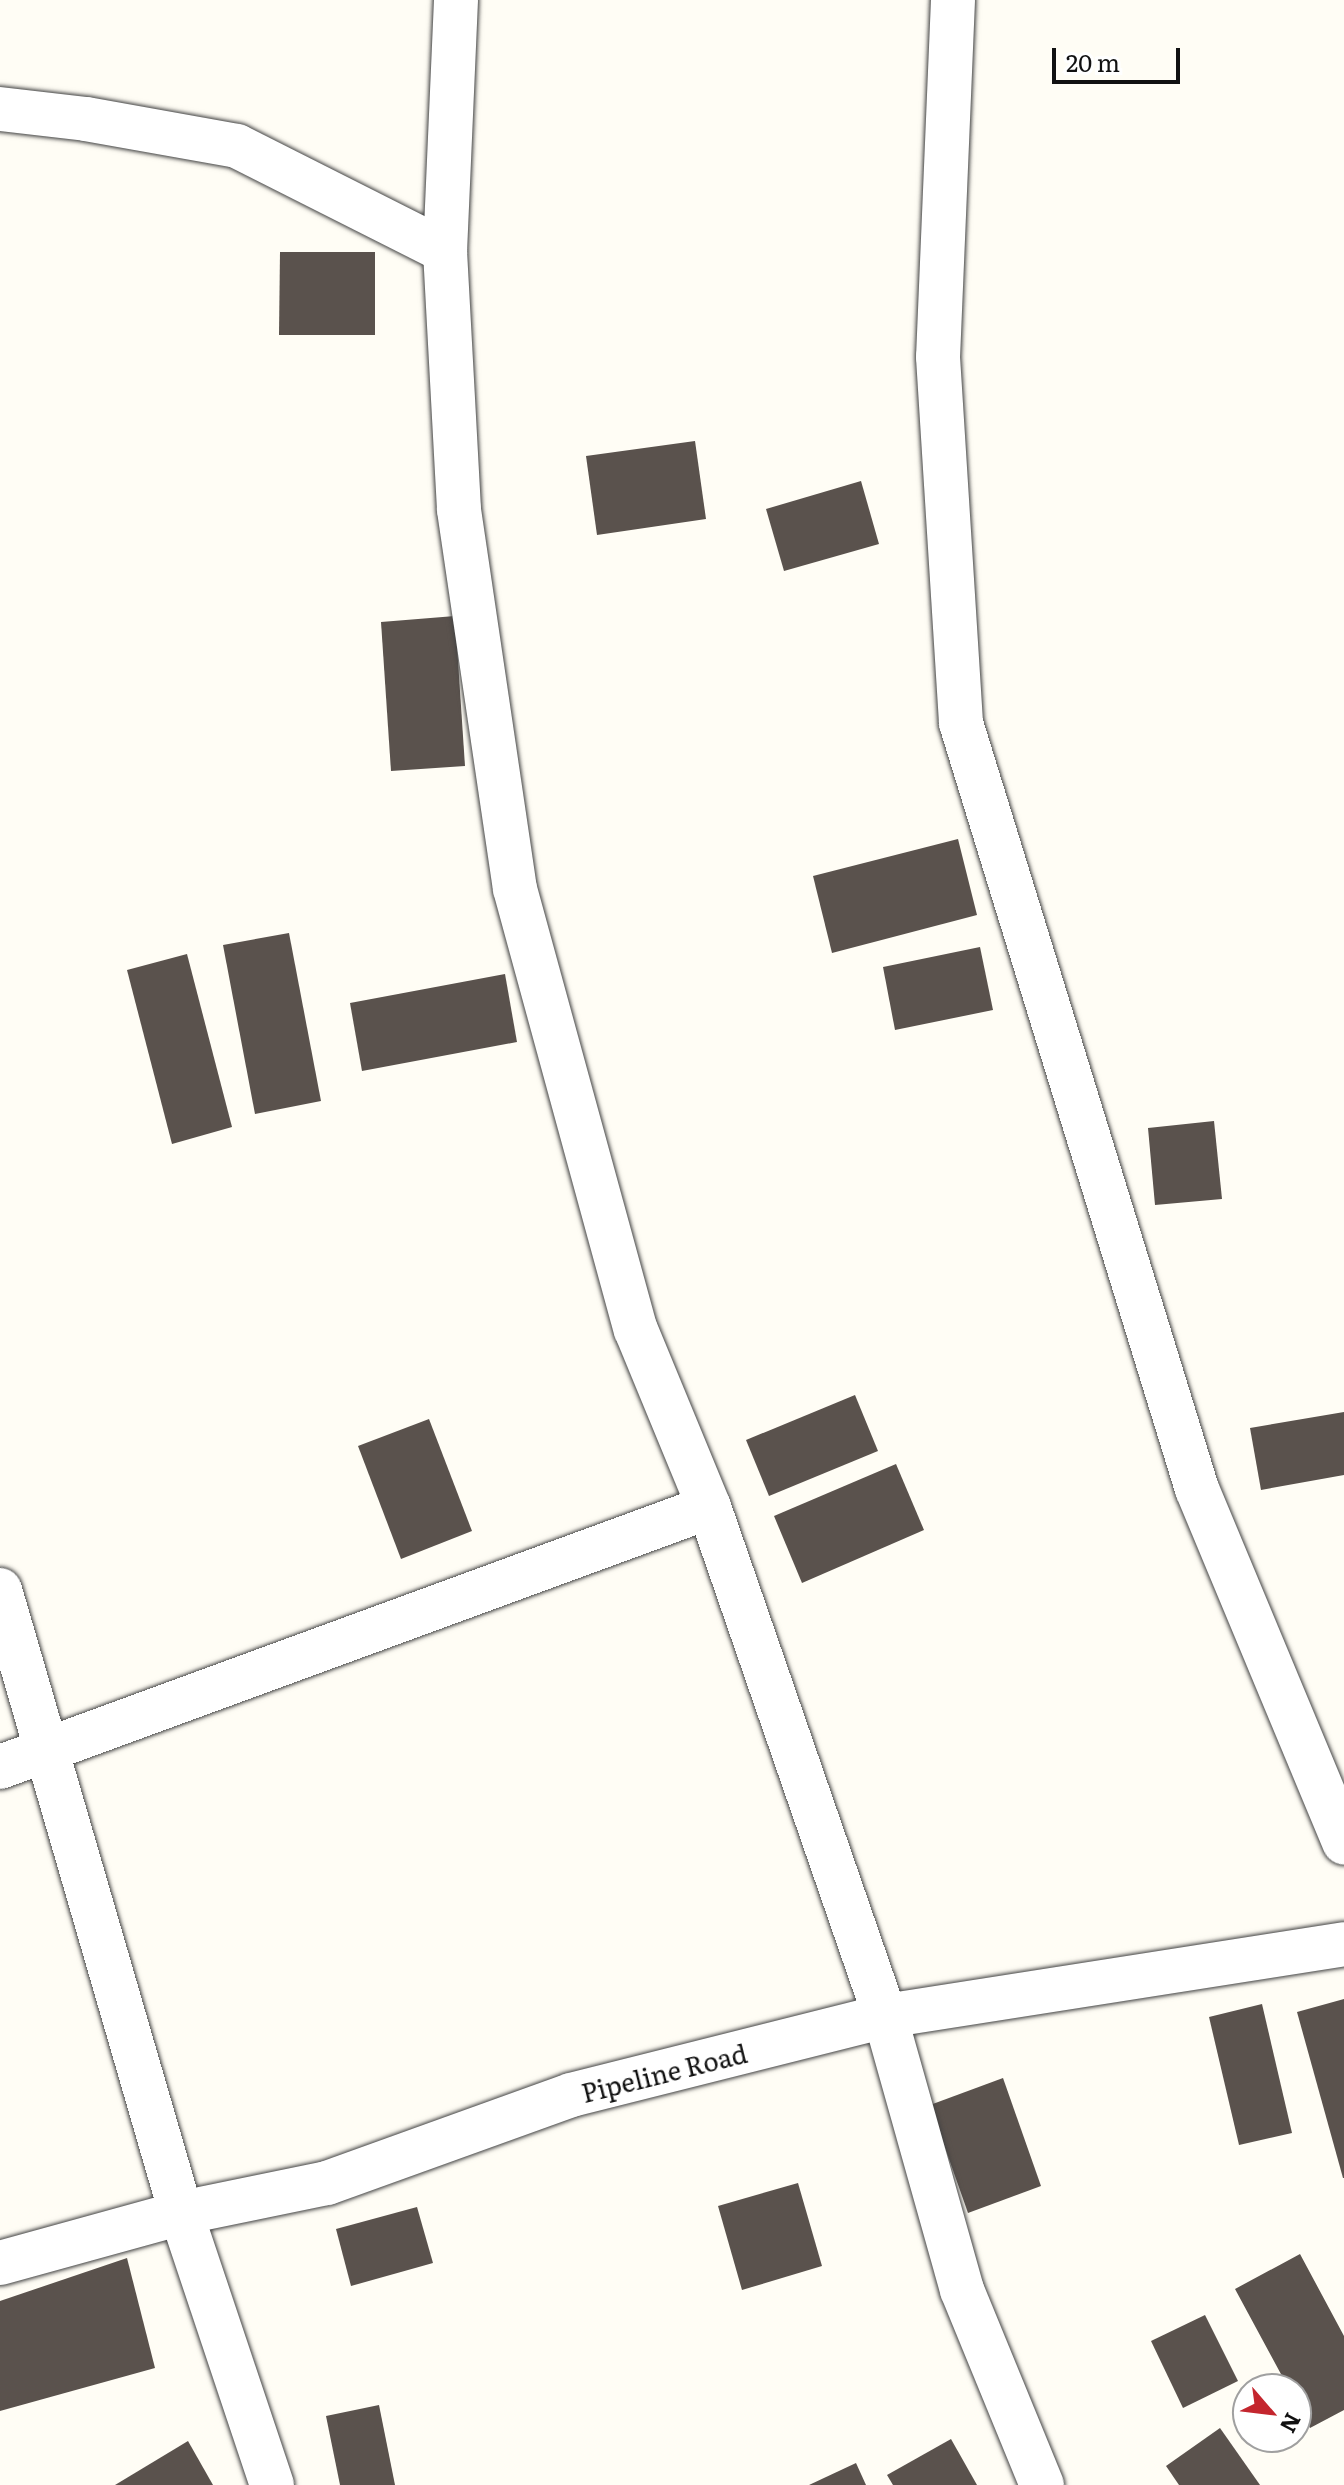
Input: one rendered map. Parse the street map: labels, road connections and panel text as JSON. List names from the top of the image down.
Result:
{
  "streets": {
    "street": ["Pipeline Road"]
  },
  "scale_bar": "20 m",
  "north": "bottom right"
}
